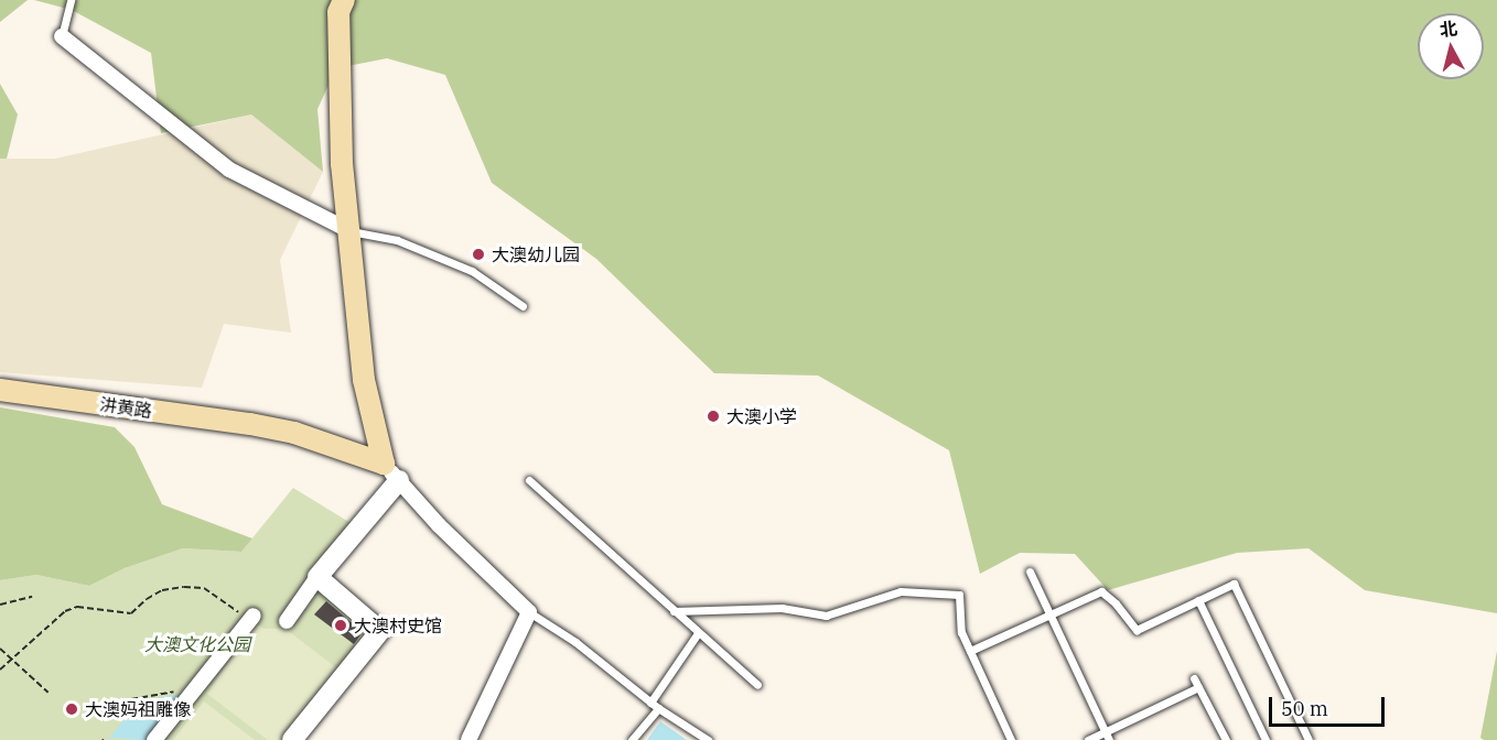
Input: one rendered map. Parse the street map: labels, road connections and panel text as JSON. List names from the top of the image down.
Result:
{
  "streets": {
    "main road": ["汫黄路"]
  },
  "parks": ["大澳文化公园"],
  "places": [
    "大澳幼儿园",
    "大澳小学",
    "大澳村史馆",
    "大澳妈祖雕像"
  ],
  "scale_bar": "50 m",
  "north": "top"
}
